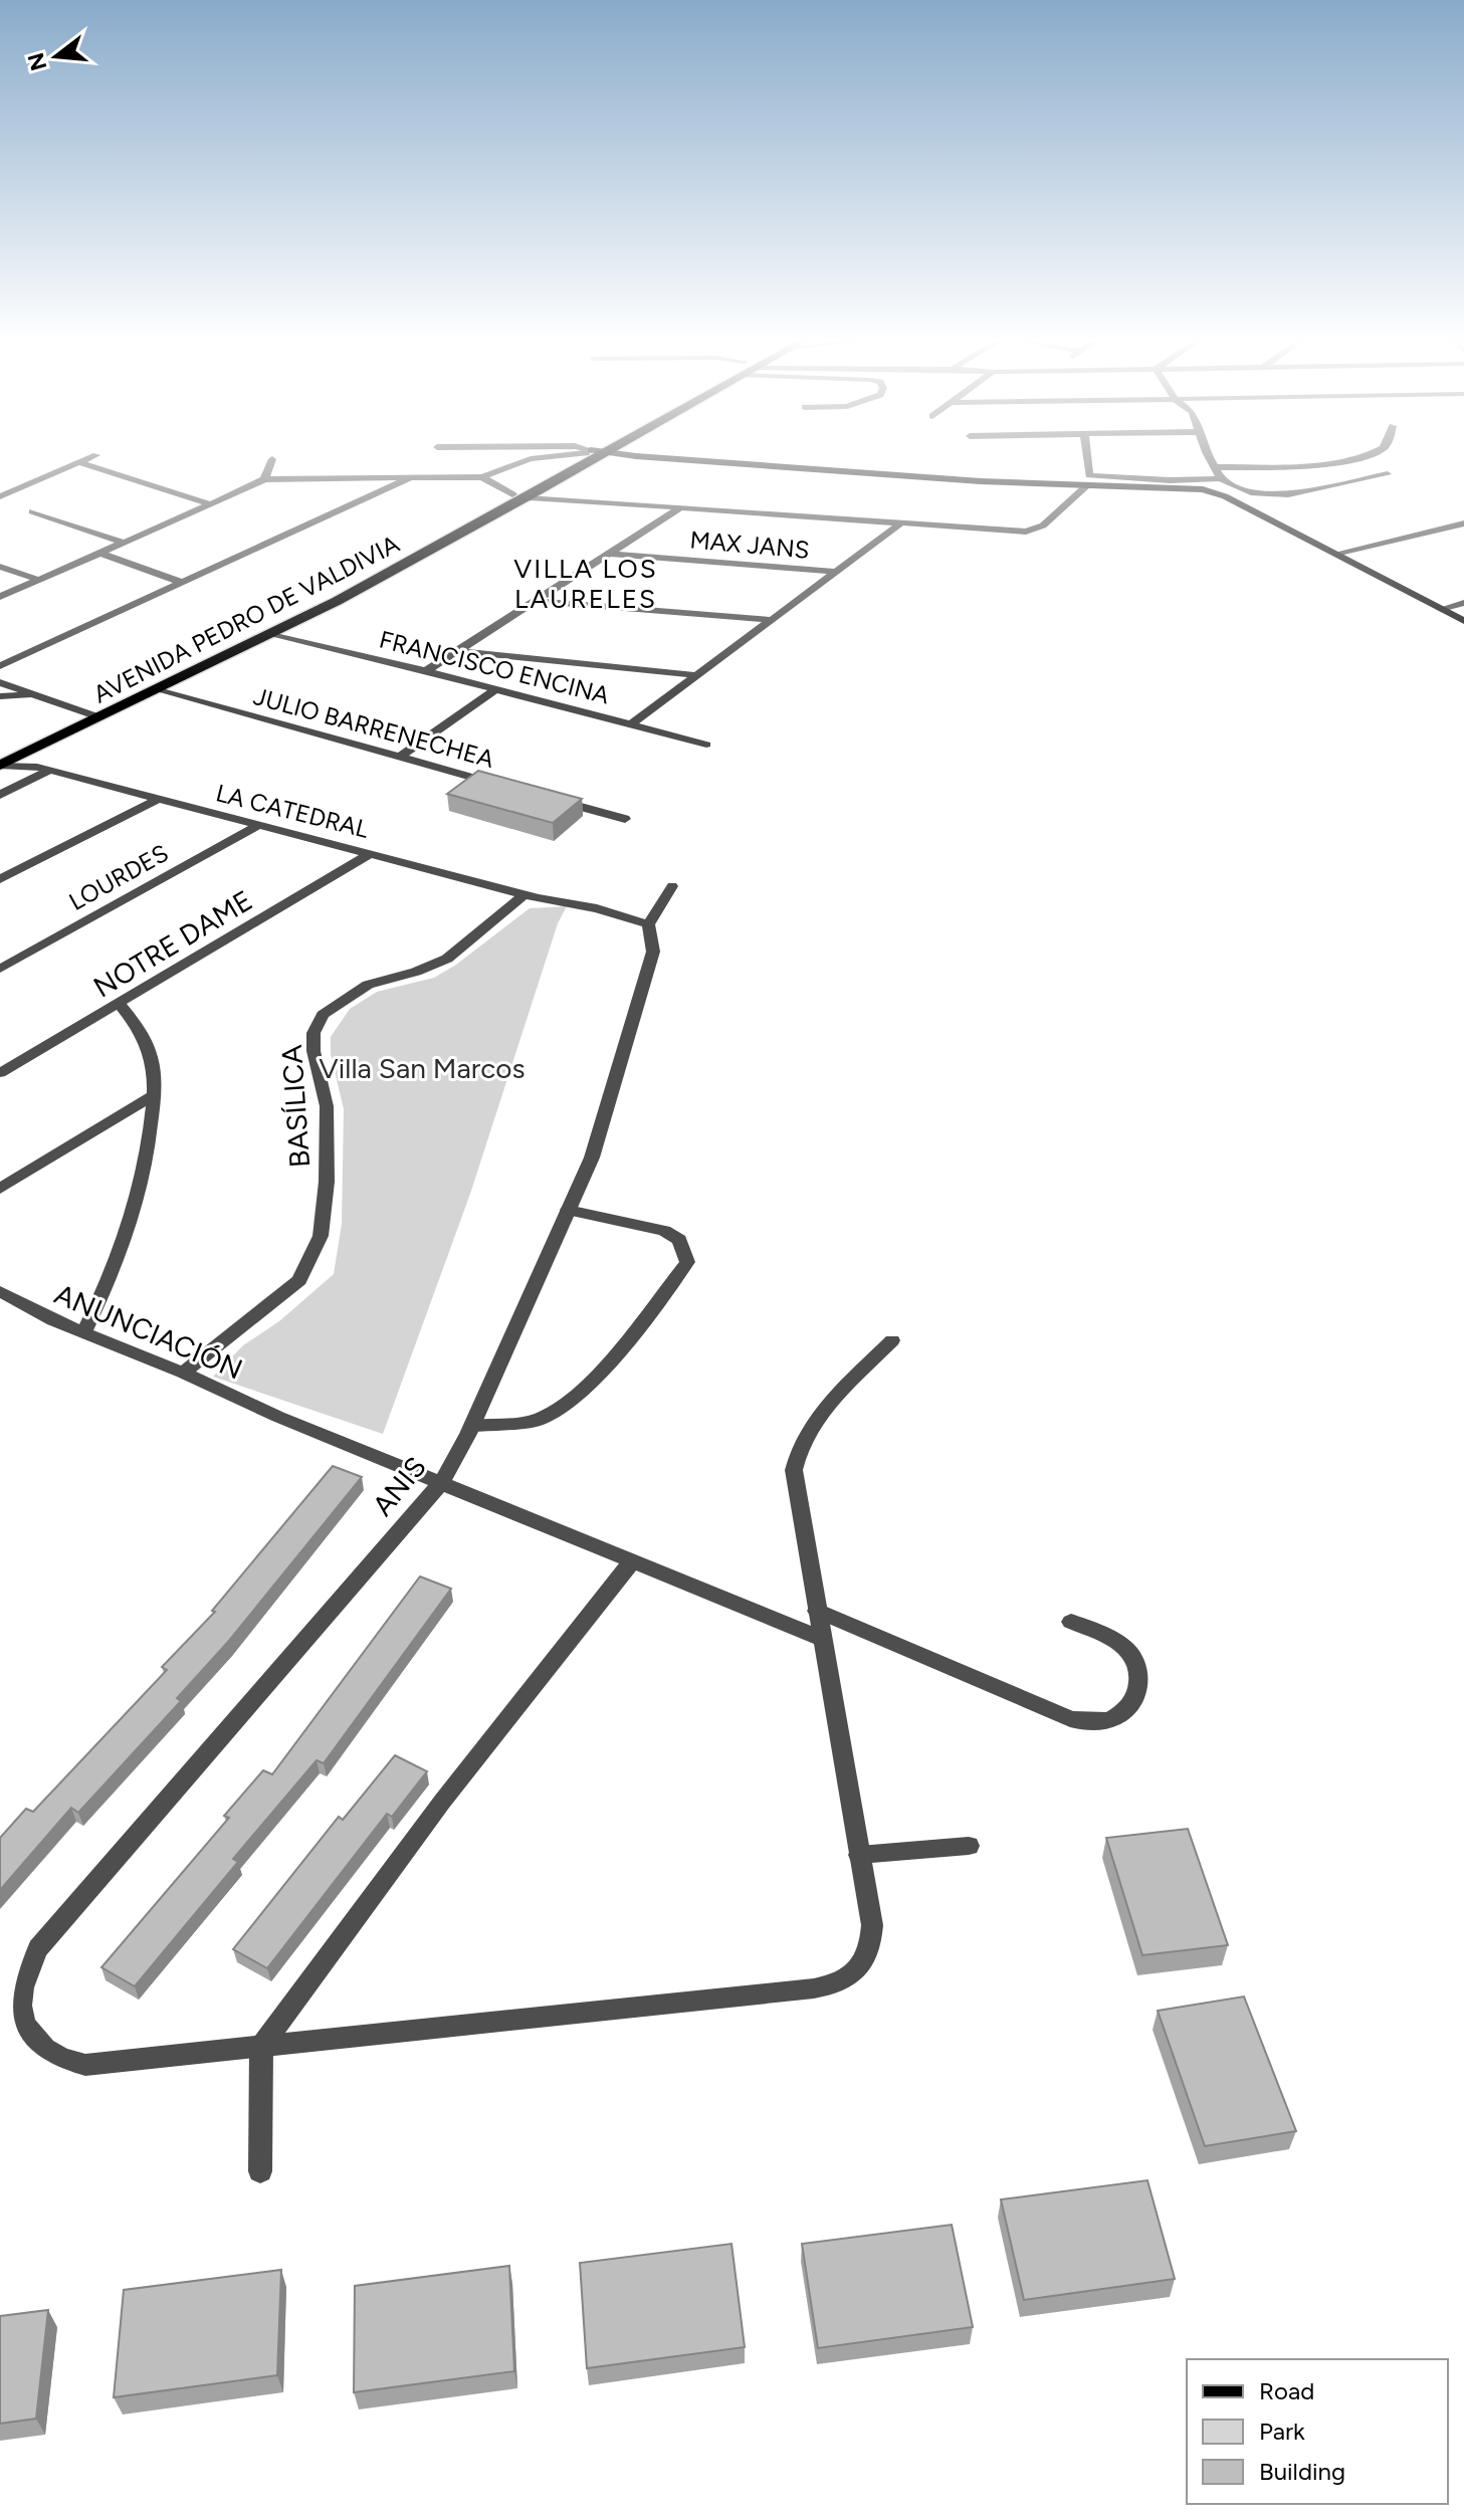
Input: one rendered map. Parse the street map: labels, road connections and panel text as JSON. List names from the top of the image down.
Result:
{
  "streets": {
    "main road": ["AVENIDA PEDRO DE VALDIVIA"],
    "street": [
      "MAX JANS",
      "FRANCISCO ENCINA",
      "JULIO BARRENECHEA",
      "LA CATEDRAL",
      "LOURDES",
      "NOTRE DAME",
      "BASÍLICA",
      "ANUNCIACIÓN",
      "ANIS"
    ]
  },
  "crossings": [
    ["AVENIDA PEDRO DE VALDIVIA", "FRANCISCO ENCINA"],
    ["AVENIDA PEDRO DE VALDIVIA", "JULIO BARRENECHEA"],
    ["AVENIDA PEDRO DE VALDIVIA", "LA CATEDRAL"],
    ["LA CATEDRAL", "LOURDES"],
    ["LA CATEDRAL", "NOTRE DAME"],
    ["LA CATEDRAL", "BASÍLICA"],
    ["LA CATEDRAL", "ANIS"],
    ["BASÍLICA", "ANUNCIACIÓN"],
    ["ANUNCIACIÓN", "ANIS"]
  ],
  "districts": ["VILLA LOS LAURELES"],
  "parks": ["Villa San Marcos"],
  "legend": ["Road", "Park", "Building"],
  "north": "left"
}
